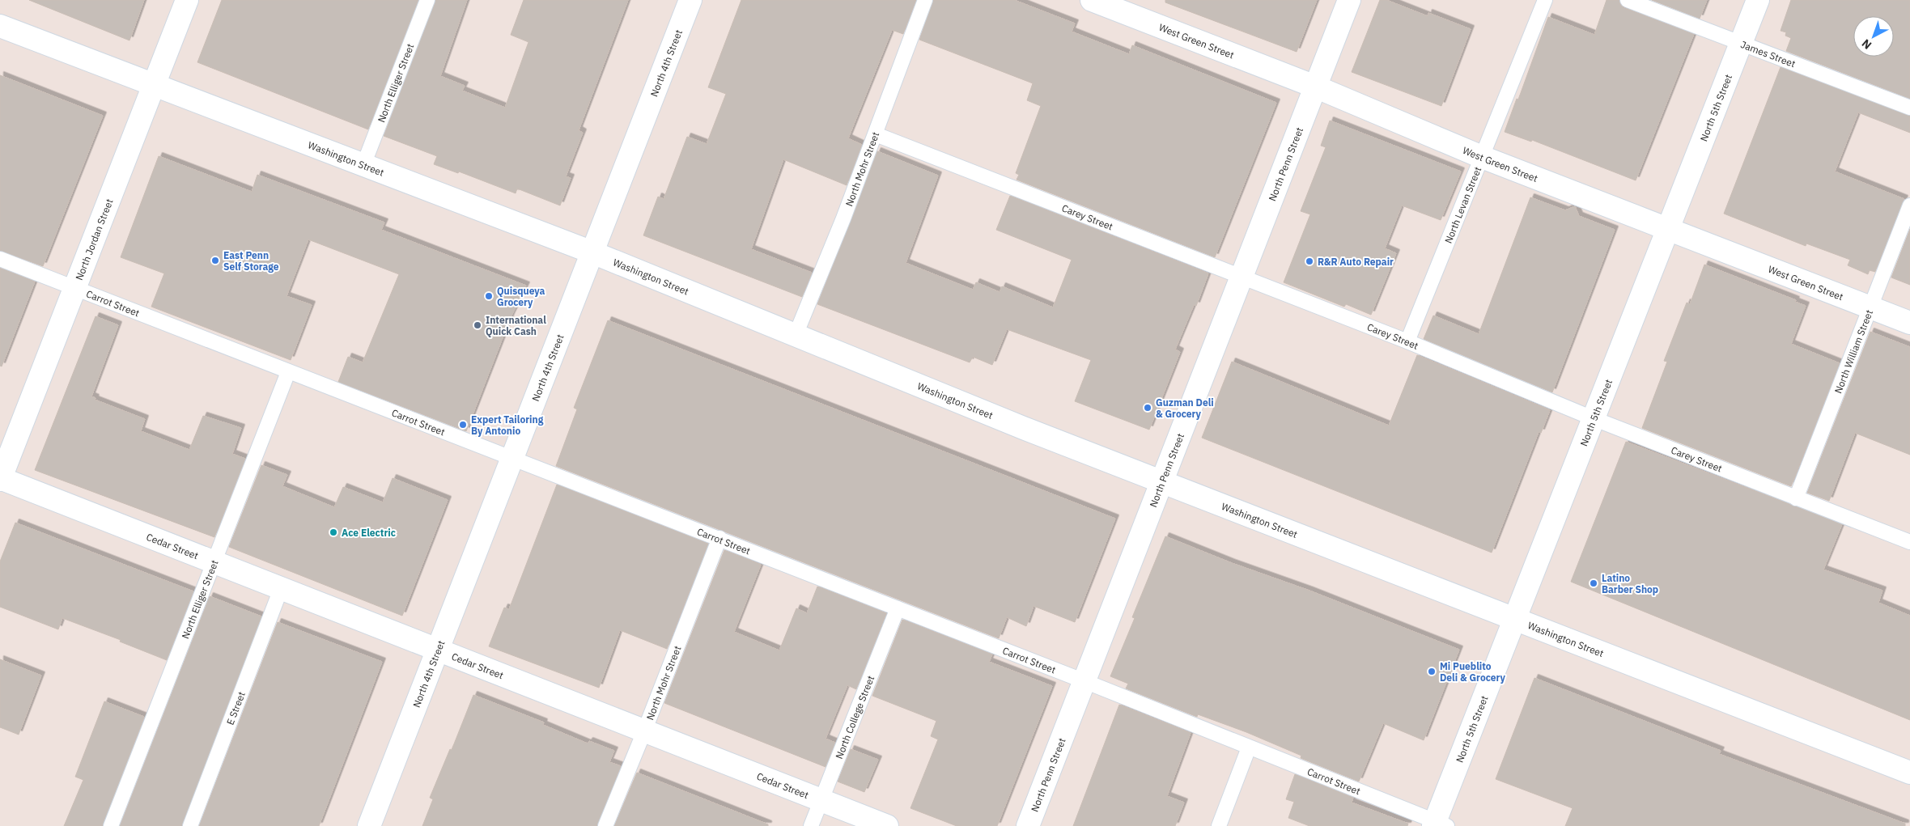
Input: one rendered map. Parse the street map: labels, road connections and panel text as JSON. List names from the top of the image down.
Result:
{
  "streets": {
    "street": [
      "West Green Street",
      "North 4th Street",
      "North 5th Street",
      "Washington Street",
      "North Penn Street",
      "North Jordan Street",
      "Cedar Street"
    ],
    "lane": [
      "James Street",
      "North Elliger Street",
      "North Mohr Street",
      "North Levan Street",
      "Carey Street",
      "Carrot Street",
      "North William Street",
      "E Street",
      "North College Street"
    ]
  },
  "crossings": [
    ["West Green Street", "North 5th Street"],
    ["West Green Street", "North Penn Street"],
    ["West Green Street", "North Levan Street"],
    ["West Green Street", "North William Street"],
    ["James Street", "North 5th Street"],
    ["North 4th Street", "Washington Street"],
    ["North 4th Street", "Carrot Street"],
    ["North 4th Street", "Cedar Street"],
    ["North Elliger Street", "Washington Street"],
    ["North Elliger Street", "Carrot Street"],
    ["North Elliger Street", "Cedar Street"],
    ["North 5th Street", "Washington Street"],
    ["North 5th Street", "Carey Street"],
    ["North 5th Street", "Carrot Street"],
    ["Washington Street", "North Penn Street"],
    ["Washington Street", "North Mohr Street"],
    ["Washington Street", "North Jordan Street"],
    ["North Penn Street", "Carey Street"],
    ["North Penn Street", "Carrot Street"],
    ["North Mohr Street", "Carey Street"],
    ["North Mohr Street", "Carrot Street"],
    ["North Mohr Street", "Cedar Street"],
    ["North Levan Street", "Carey Street"],
    ["Carey Street", "North William Street"],
    ["North Jordan Street", "Carrot Street"],
    ["North Jordan Street", "Cedar Street"],
    ["Carrot Street", "North College Street"],
    ["Cedar Street", "E Street"],
    ["Cedar Street", "North College Street"]
  ],
  "places": [
    "East Penn Self Storage",
    "R&R Auto Repair",
    "Quisqueya Grocery",
    "International Quick Cash",
    "Guzman Deli & Grocery",
    "Expert Tailoring By Antonio",
    "Ace Electric",
    "Latino Barber Shop",
    "Mi Pueblito Deli & Grocery"
  ],
  "north": "bottom left"
}
